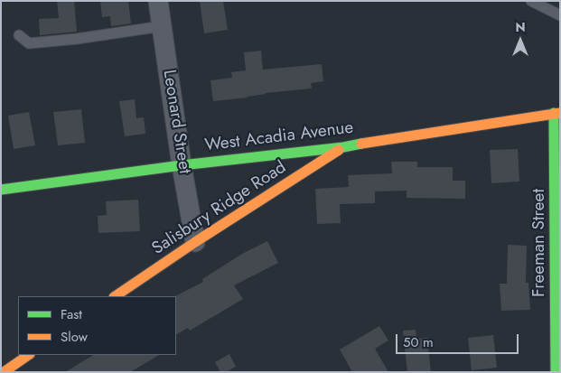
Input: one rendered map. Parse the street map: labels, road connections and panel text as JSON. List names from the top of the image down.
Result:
{
  "streets": {
    "street": [
      "Leonard Street",
      "West Acadia Avenue",
      "Salisbury Ridge Road",
      "Freeman Street"
    ]
  },
  "crossings": [
    ["Leonard Street", "West Acadia Avenue"],
    ["Leonard Street", "Salisbury Ridge Road"],
    ["West Acadia Avenue", "Salisbury Ridge Road"],
    ["West Acadia Avenue", "Freeman Street"]
  ],
  "legend": ["Fast", "Slow"],
  "scale_bar": "50 m",
  "north": "top"
}
